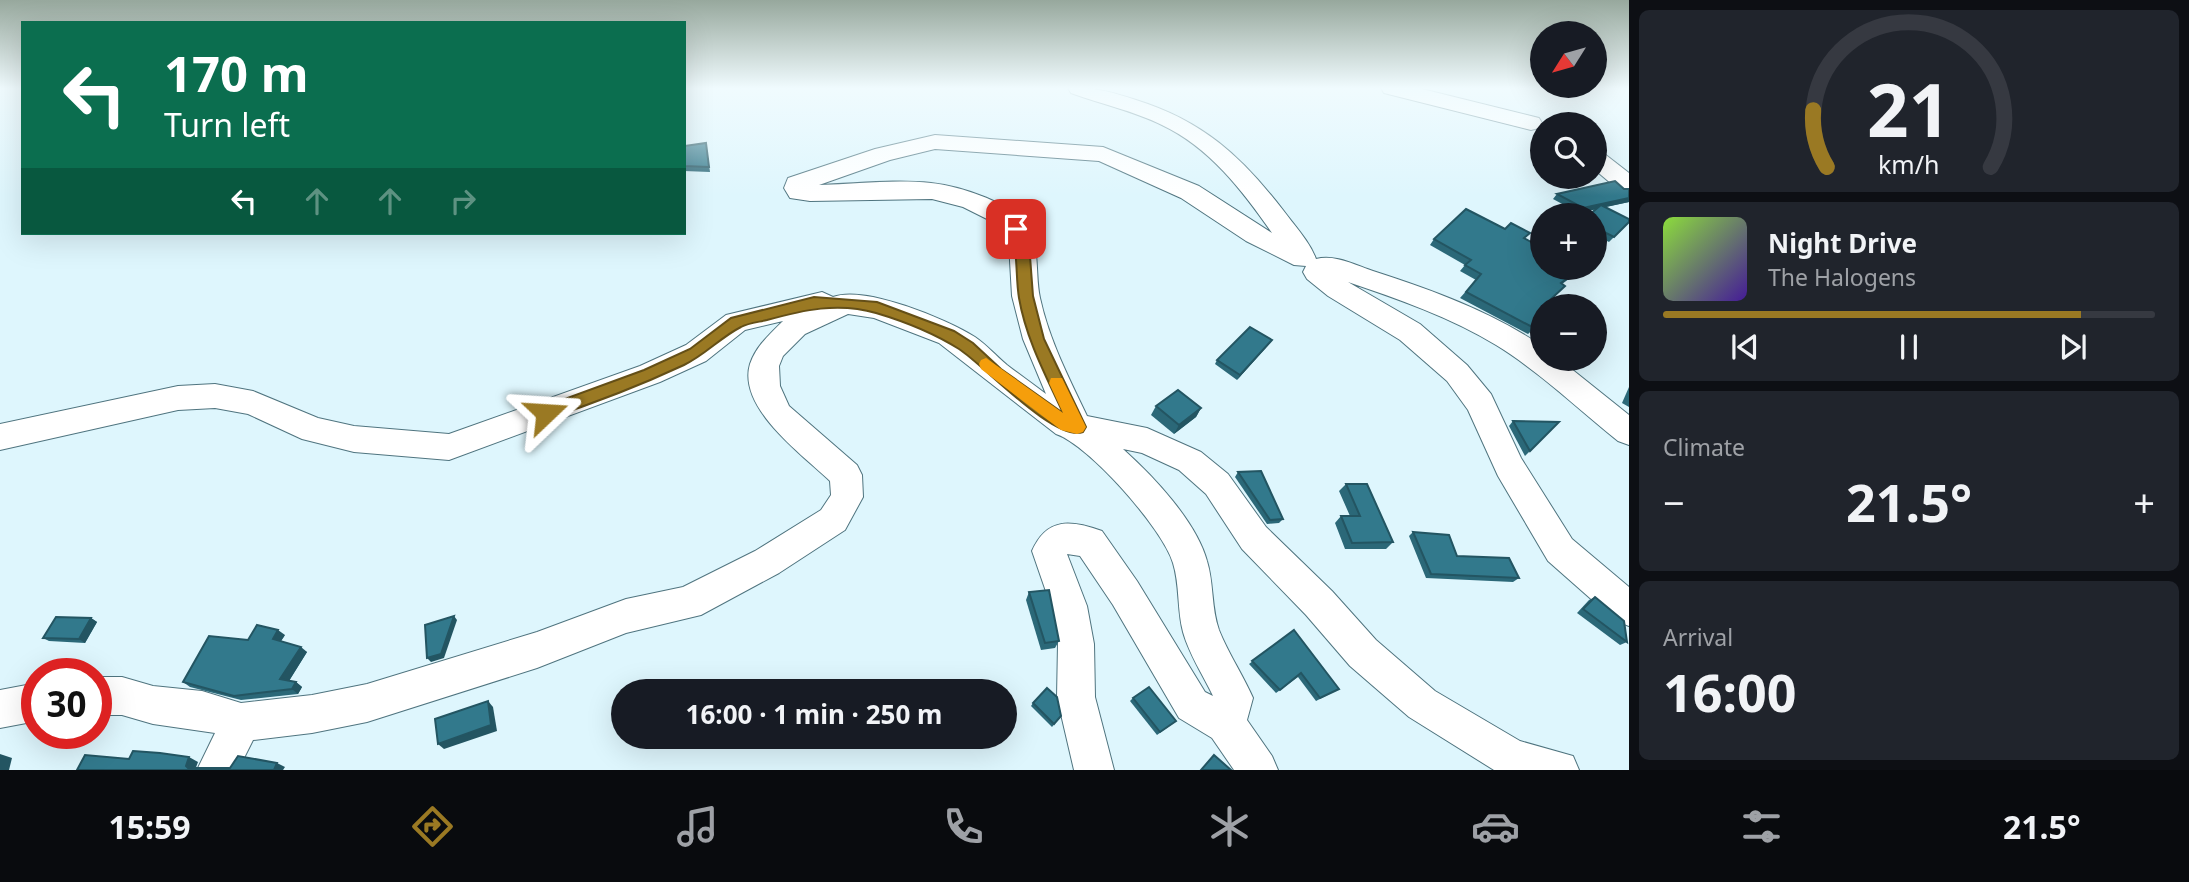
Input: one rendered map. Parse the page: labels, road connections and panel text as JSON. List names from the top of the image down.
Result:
{
  "north": "bottom left",
  "page": {
    "map_buttons": ["+", "−"],
    "turn": ["170 m", "Turn left"],
    "song": ["Night Drive", "The Halogens"],
    "tile": [
      "Climate",
      ["Arrival", "16:00"]
    ],
    "heat": ["−", "21.5°", "+"],
    "limit": "30",
    "trip": "16:00 · 1 min · 250 m",
    "tabs": ["15:59", "21.5°"],
    "gauge": ["21", "km/h"]
  }
}
